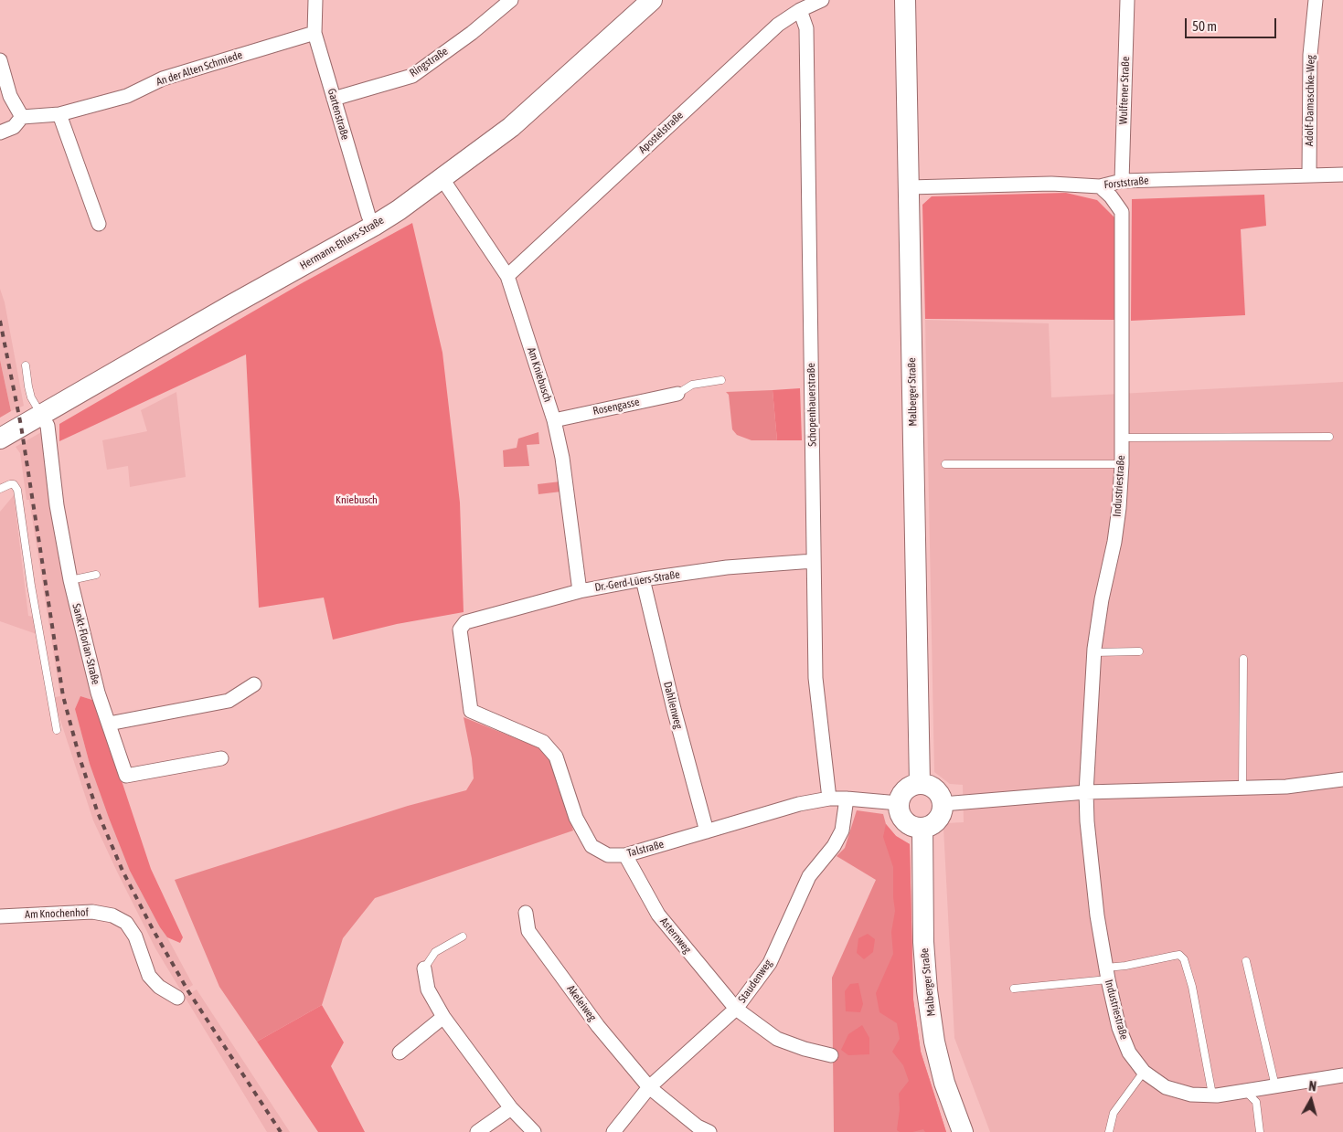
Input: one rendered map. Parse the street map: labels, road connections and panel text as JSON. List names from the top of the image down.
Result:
{
  "streets": {
    "street": [
      "Ringstraße",
      "An der Alten Schmiede",
      "Wulftener Straße",
      "Adolf-Damaschke-Weg",
      "Gartenstraße",
      "Apostelstraße",
      "Forststraße",
      "Hermann-Ehlers-Straße",
      "Am Kniebusch",
      "Malberger Straße",
      "Schopenhauerstraße",
      "Rosengasse",
      "Industriestraße",
      "Dr.-Gerd-Lüers-Straße",
      "Sankt-Florian-Straße",
      "Dahlienweg",
      "Talstraße",
      "Am Knochenhof",
      "Asternweg",
      "Staudenweg",
      "Akeleiweg"
    ]
  },
  "crossings": [
    ["Ringstraße", "Gartenstraße"],
    ["An der Alten Schmiede", "Gartenstraße"],
    ["Wulftener Straße", "Forststraße"],
    ["Adolf-Damaschke-Weg", "Forststraße"],
    ["Gartenstraße", "Hermann-Ehlers-Straße"],
    ["Apostelstraße", "Am Kniebusch"],
    ["Apostelstraße", "Schopenhauerstraße"],
    ["Forststraße", "Malberger Straße"],
    ["Forststraße", "Industriestraße"],
    ["Hermann-Ehlers-Straße", "Am Kniebusch"],
    ["Hermann-Ehlers-Straße", "Sankt-Florian-Straße"],
    ["Am Kniebusch", "Rosengasse"],
    ["Am Kniebusch", "Dr.-Gerd-Lüers-Straße"],
    ["Malberger Straße", "Talstraße"],
    ["Schopenhauerstraße", "Dr.-Gerd-Lüers-Straße"],
    ["Schopenhauerstraße", "Talstraße"],
    ["Dr.-Gerd-Lüers-Straße", "Dahlienweg"],
    ["Dr.-Gerd-Lüers-Straße", "Talstraße"],
    ["Dahlienweg", "Talstraße"],
    ["Talstraße", "Asternweg"],
    ["Talstraße", "Staudenweg"],
    ["Asternweg", "Staudenweg"],
    ["Staudenweg", "Akeleiweg"]
  ],
  "parks": ["Kniebusch"],
  "scale_bar": "50 m",
  "north": "top"
}
